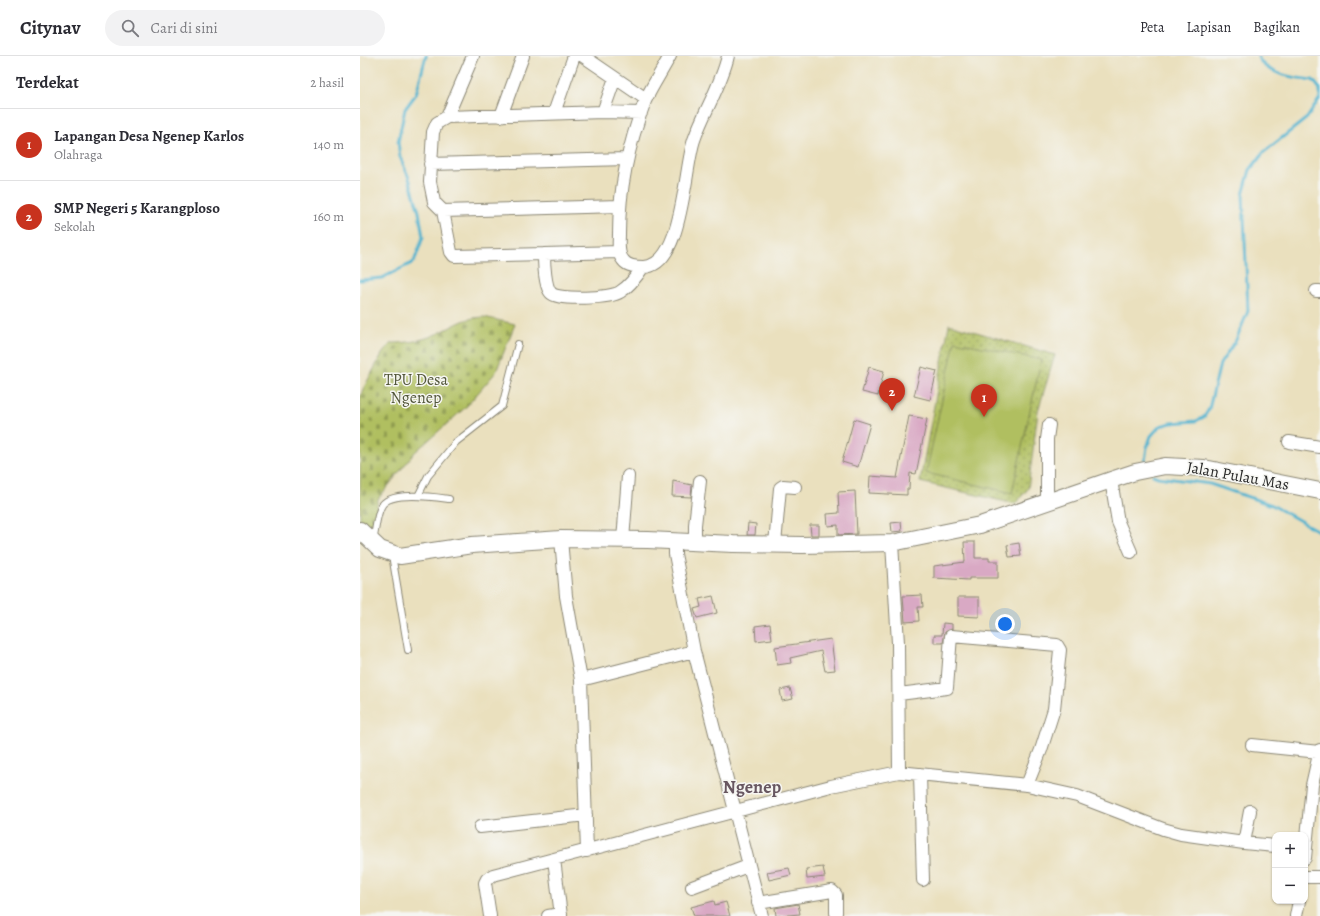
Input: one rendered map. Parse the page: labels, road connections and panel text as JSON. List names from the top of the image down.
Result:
{
  "streets": {
    "street": ["Jalan Pulau Mas"]
  },
  "districts": ["Ngenep"],
  "parks": ["TPU Desa Ngenep"],
  "page": {
    "header": "Citynav",
    "search": "Cari di sini",
    "nav": ["Peta", "Lapisan", "Bagikan"],
    "heading": ["Terdekat", "2 hasil"],
    "list": [
      {
        "mark": "1",
        "name": "Lapangan Desa Ngenep Karlos",
        "note": "Olahraga",
        "value": "140 m"
      },
      {
        "mark": "2",
        "name": "SMP Negeri 5 Karangploso",
        "note": "Sekolah",
        "value": "160 m"
      }
    ],
    "pins": ["2", "1"],
    "map_buttons": ["+", "−"]
  }
}
